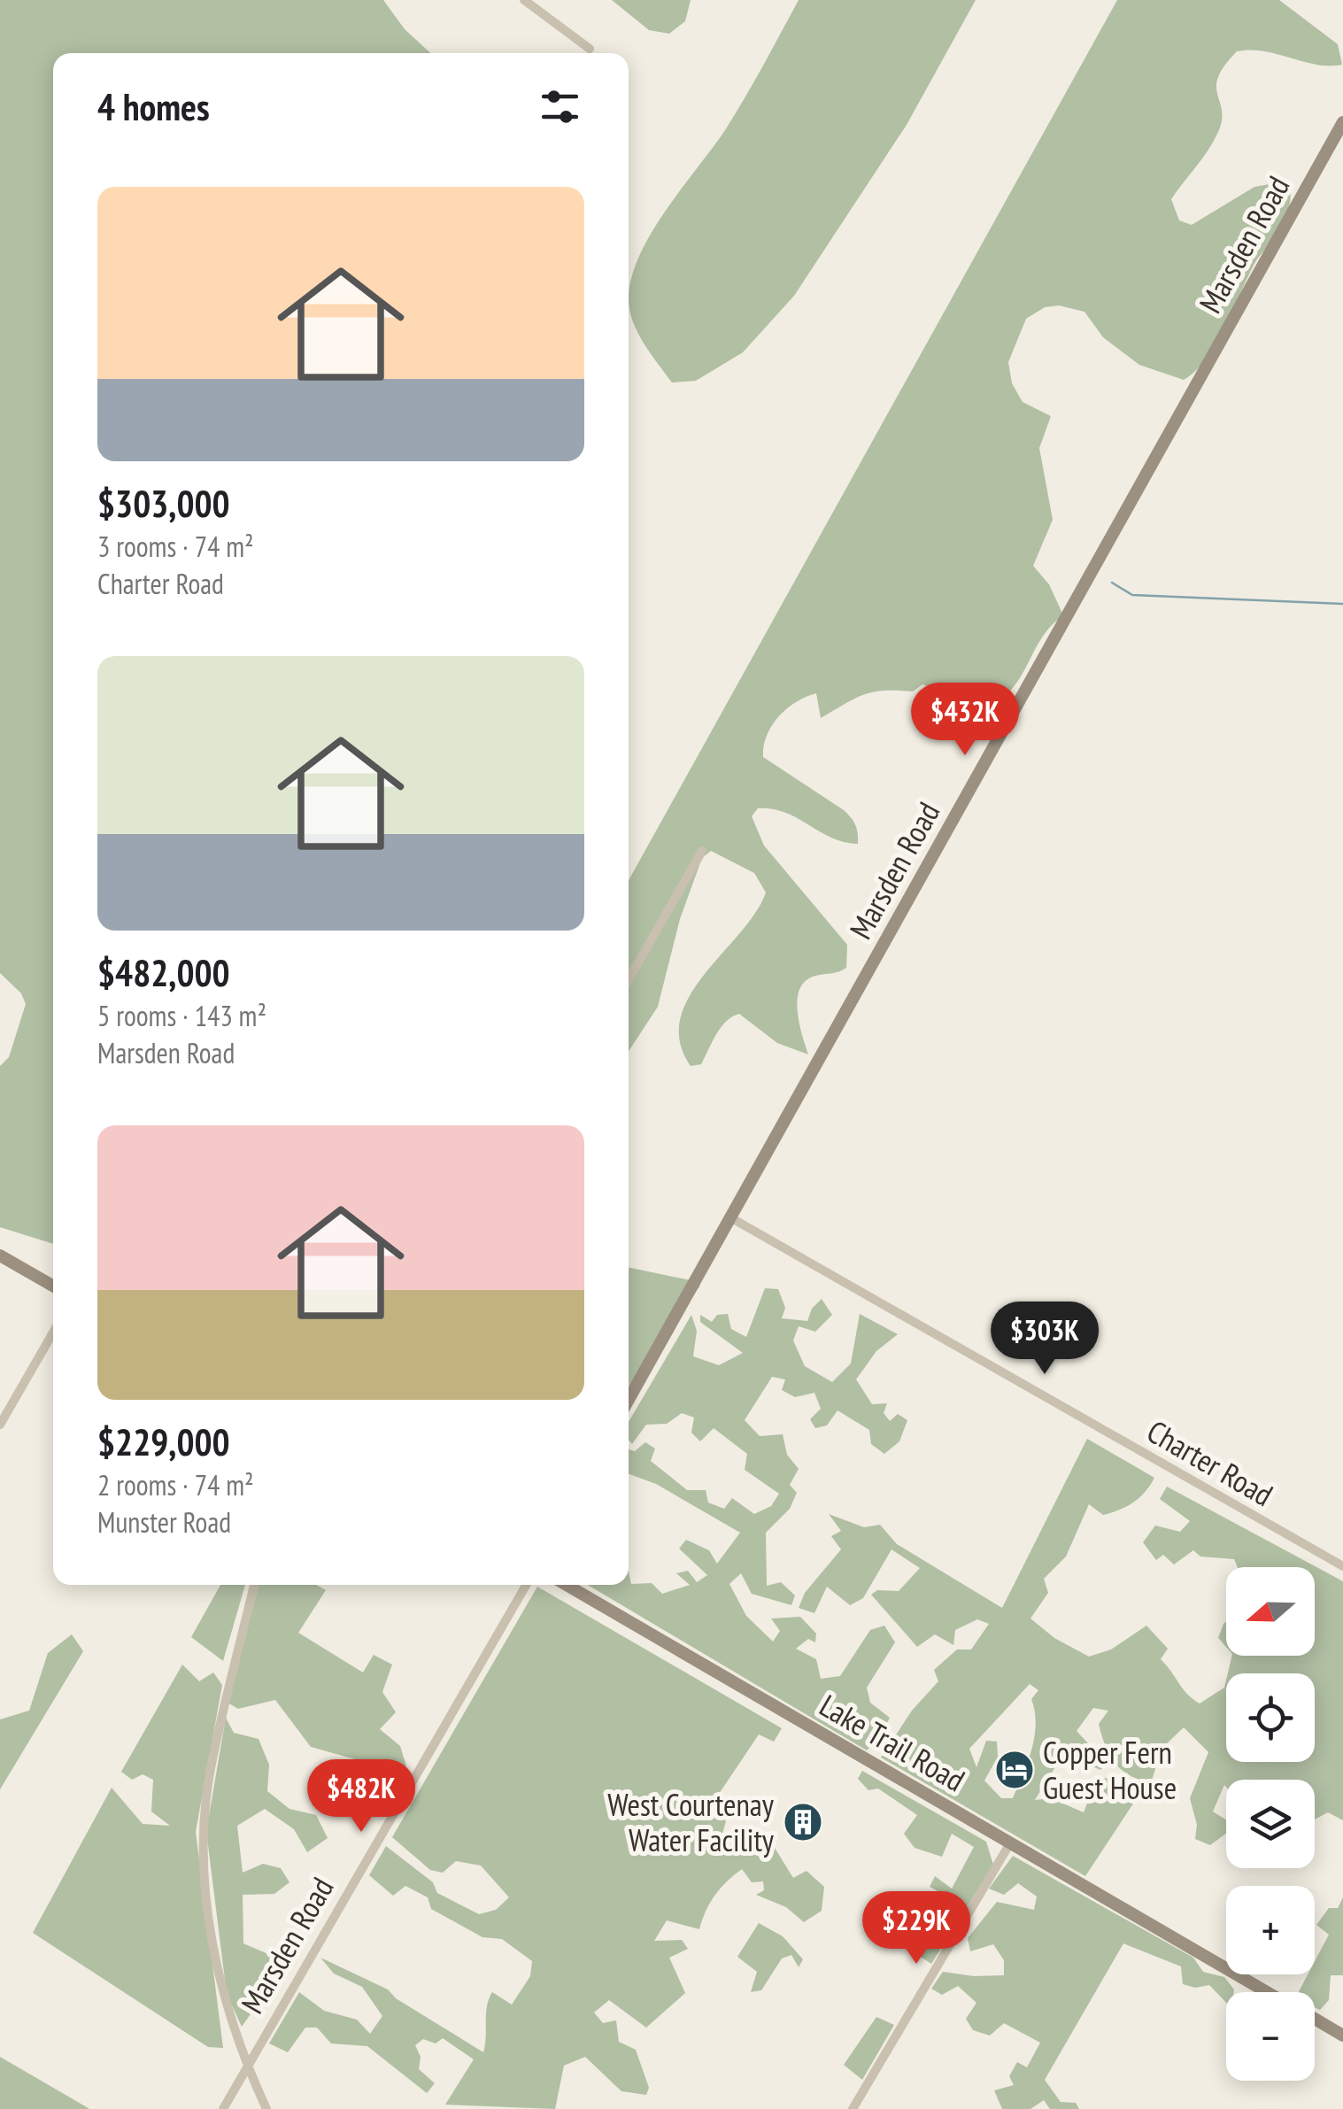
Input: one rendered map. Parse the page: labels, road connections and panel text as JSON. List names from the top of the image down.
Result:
{
  "streets": {
    "street": ["Marsden Road", "Charter Road", "Lake Trail Road"]
  },
  "crossings": [
    ["Marsden Road", "Charter Road"]
  ],
  "places": {
    "hotel": ["Copper Fern Guest House"],
    "building": ["West Courtenay Water Facility"]
  },
  "north": "left",
  "page": {
    "heading": "4 homes",
    "list": [
      {
        "name": "$303,000",
        "note": "3 rooms · 74 m² · Charter Road"
      },
      {
        "name": "$482,000",
        "note": "5 rooms · 143 m² · Marsden Road"
      },
      {
        "name": "$229,000",
        "note": "2 rooms · 74 m² · Munster Road"
      }
    ],
    "price": [
      "$432K",
      "$303K",
      "$482K",
      "$229K"
    ],
    "map_buttons": ["+", "−"]
  }
}
